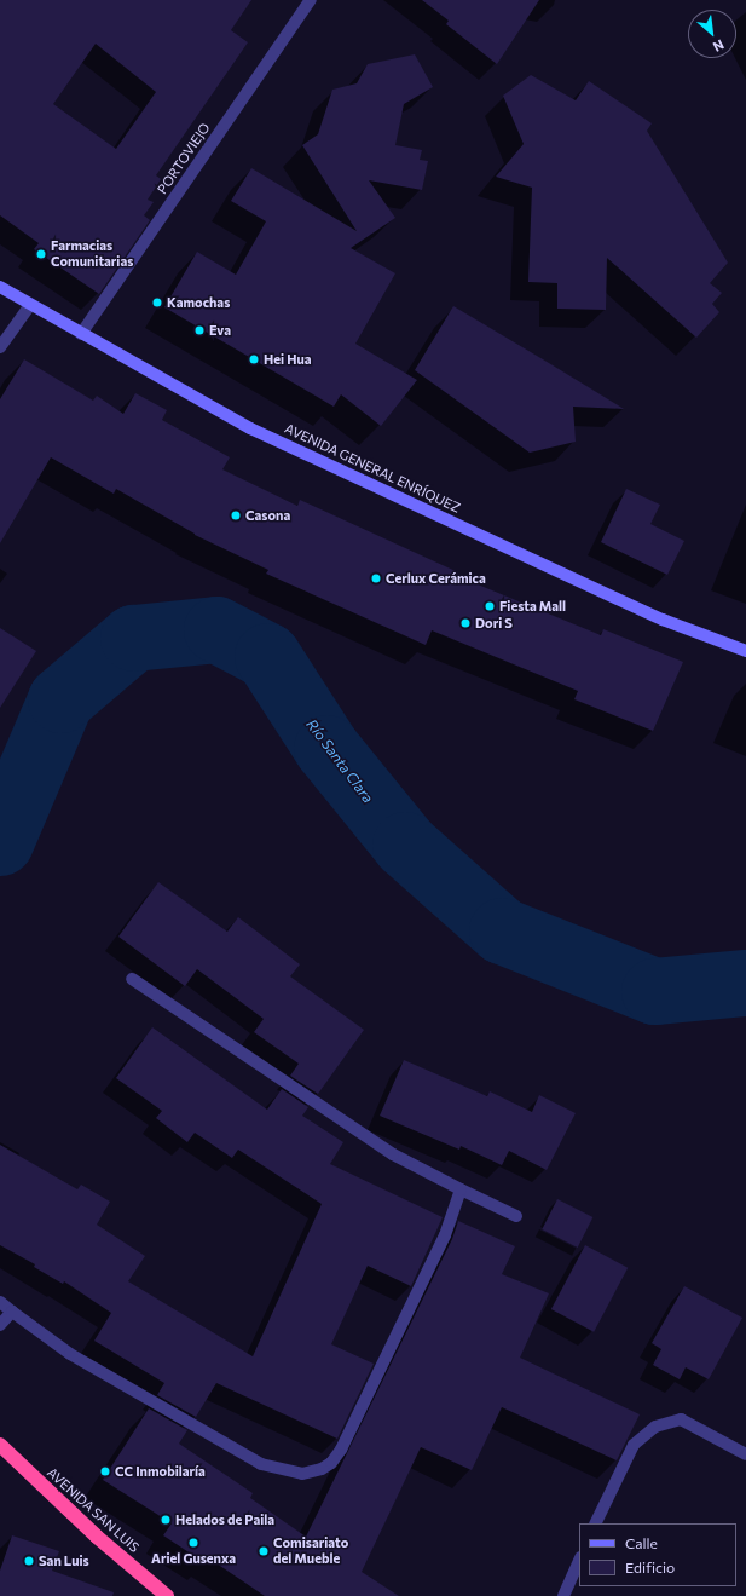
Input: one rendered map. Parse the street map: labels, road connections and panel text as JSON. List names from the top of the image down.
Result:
{
  "streets": {
    "highway": ["AVENIDA SAN LUIS"],
    "main road": ["AVENIDA GENERAL ENRÍQUEZ"],
    "street": ["PORTOVIEJO"]
  },
  "crossings": [
    ["PORTOVIEJO", "AVENIDA GENERAL ENRÍQUEZ"]
  ],
  "water": ["Río Santa Clara"],
  "places": [
    "Farmacias Comunitarias",
    "Kamochas",
    "Eva",
    "Hei Hua",
    "Casona",
    "Cerlux Cerámica",
    "Fiesta Mall",
    "Dori S",
    "CC Inmobilaría",
    "Helados de Paila",
    "Ariel Gusenxa",
    "Comisariato del Mueble",
    "San Luis"
  ],
  "legend": ["Calle", "Edificio"],
  "north": "bottom right"
}
